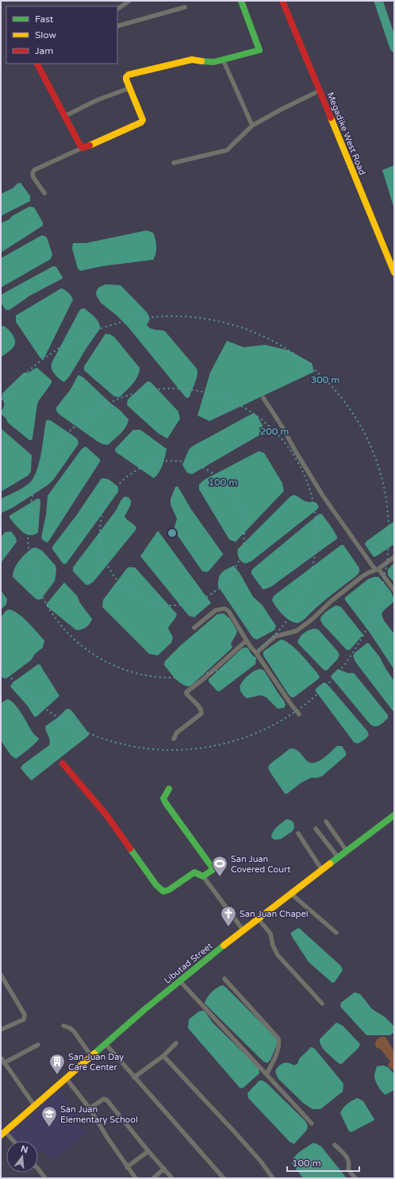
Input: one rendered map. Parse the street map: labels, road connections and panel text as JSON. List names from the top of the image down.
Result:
{
  "streets": {
    "street": ["Megadike West Road", "Libutad Street"]
  },
  "places": {
    "sports": ["San Juan Covered Court"],
    "church": ["San Juan Chapel"],
    "building": ["San Juan Day Care Center"],
    "school or university": ["San Juan Elementary School"]
  },
  "legend": ["Fast", "Slow", "Jam"],
  "scale_bar": "100 m",
  "north": "top",
  "rings": ["300 m", "200 m", "100 m"]
}
